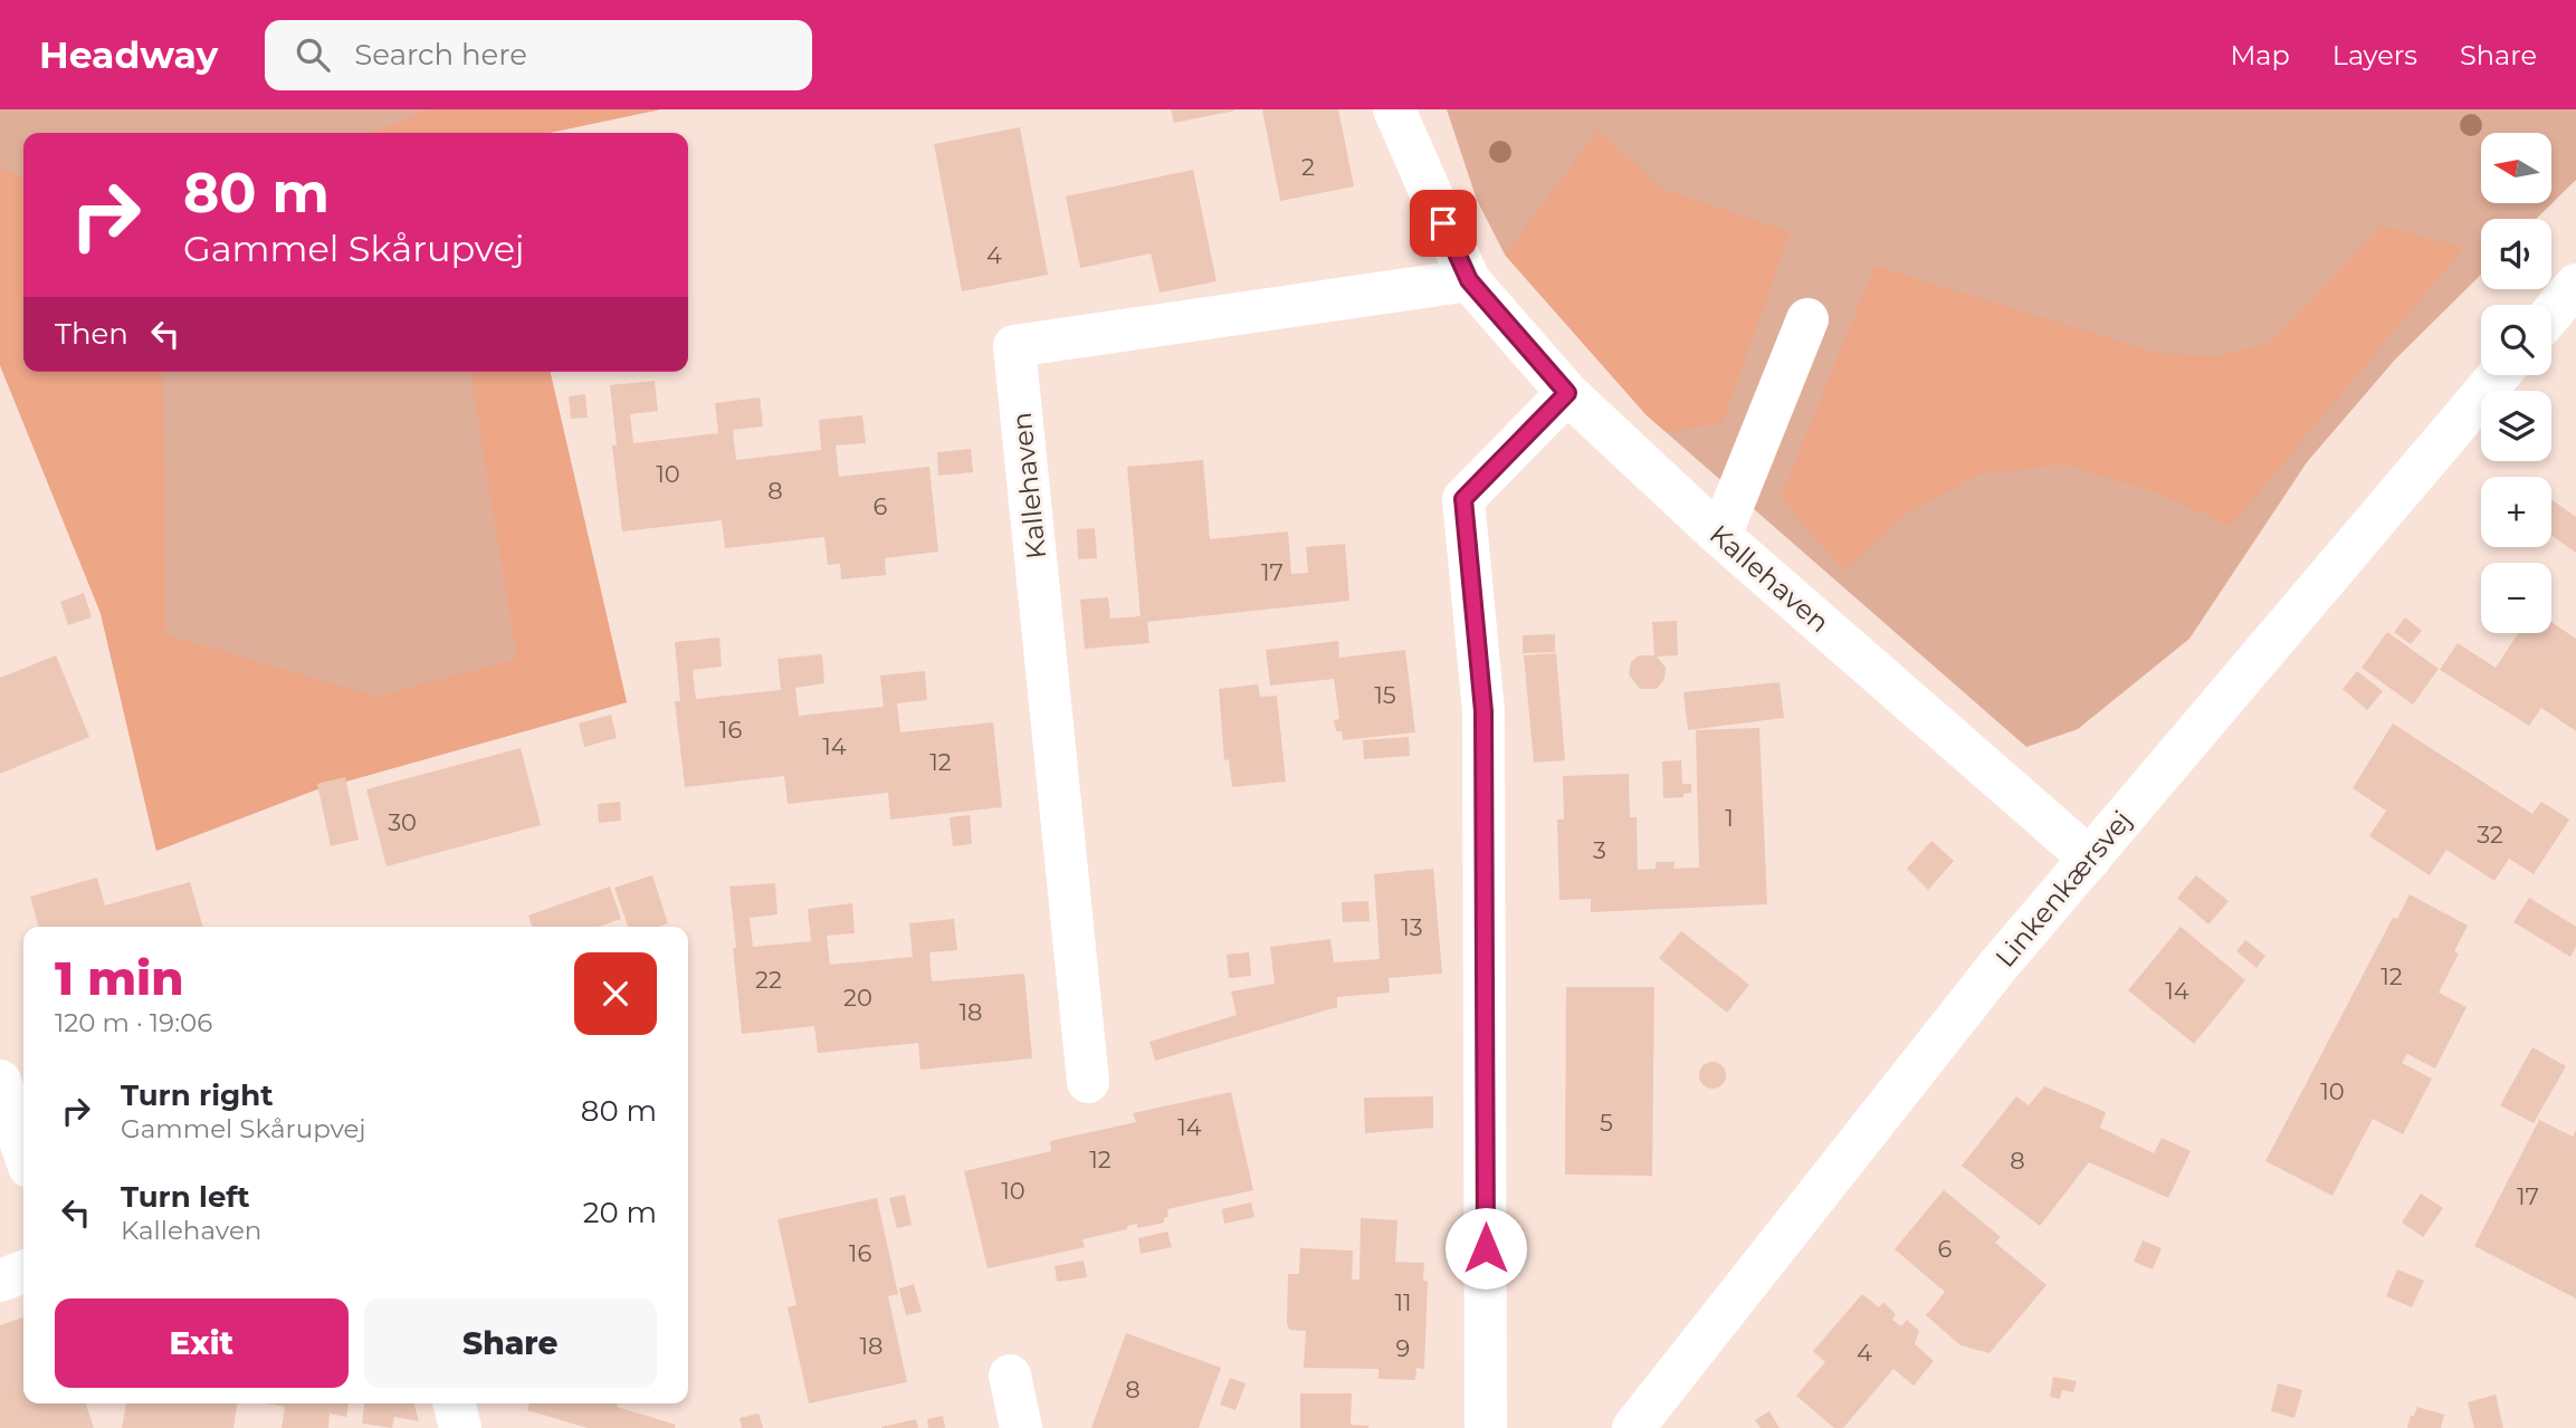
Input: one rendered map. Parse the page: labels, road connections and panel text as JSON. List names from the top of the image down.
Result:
{
  "streets": {
    "street": ["Kallehaven", "Linkenkærsvej"]
  },
  "crossings": [
    ["Kallehaven", "Linkenkærsvej"]
  ],
  "house_numbers": [
    "2",
    "4",
    "10",
    "8",
    "6",
    "17",
    "15",
    "16",
    "14",
    "12",
    "1",
    "30",
    "32",
    "3",
    "13",
    "12",
    "22",
    "14",
    "20",
    "18",
    "10",
    "5",
    "14",
    "12",
    "8",
    "10",
    "17",
    "6",
    "16",
    "11",
    "18",
    "9",
    "4",
    "8"
  ],
  "north": "left",
  "page": {
    "header": "Headway",
    "search": "Search here",
    "nav": ["Map", "Layers", "Share"],
    "map_buttons": ["+", "−"],
    "turn": ["80 m", "Gammel Skårupvej"],
    "then": "Then",
    "heading": ["1 min", "120 m · 19:06"],
    "list": [
      {
        "name": "Turn right",
        "note": "Gammel Skårupvej",
        "value": "80 m"
      },
      {
        "name": "Turn left",
        "note": "Kallehaven",
        "value": "20 m"
      }
    ],
    "buttons": ["Exit", "Share"]
  }
}
